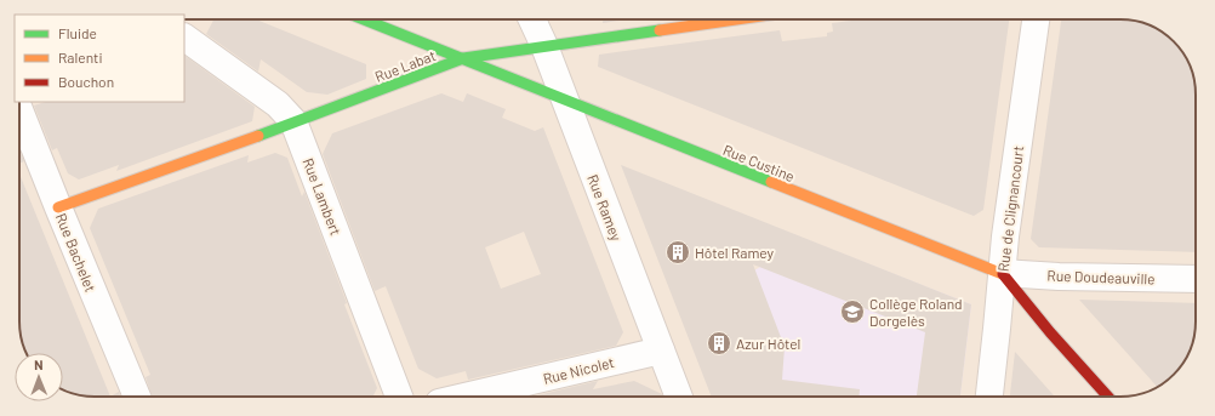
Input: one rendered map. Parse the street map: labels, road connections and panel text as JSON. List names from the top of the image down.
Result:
{
  "streets": {
    "street": [
      "Rue Labat",
      "Rue Custine",
      "Rue Lambert",
      "Rue Ramey",
      "Rue de Clignancourt",
      "Rue Bachelet",
      "Rue Doudeauville",
      "Rue Nicolet"
    ]
  },
  "crossings": [
    ["Rue Labat", "Rue Custine"],
    ["Rue Labat", "Rue Lambert"],
    ["Rue Labat", "Rue Ramey"],
    ["Rue Labat", "Rue Bachelet"],
    ["Rue Custine", "Rue Ramey"],
    ["Rue Custine", "Rue de Clignancourt"],
    ["Rue Custine", "Rue Doudeauville"],
    ["Rue Ramey", "Rue Nicolet"],
    ["Rue de Clignancourt", "Rue Doudeauville"]
  ],
  "places": {
    "building": ["Hôtel Ramey", "Azur Hôtel"],
    "school or university": ["Collège Roland Dorgelès"]
  },
  "legend": ["Fluide", "Ralenti", "Bouchon"],
  "north": "top"
}
